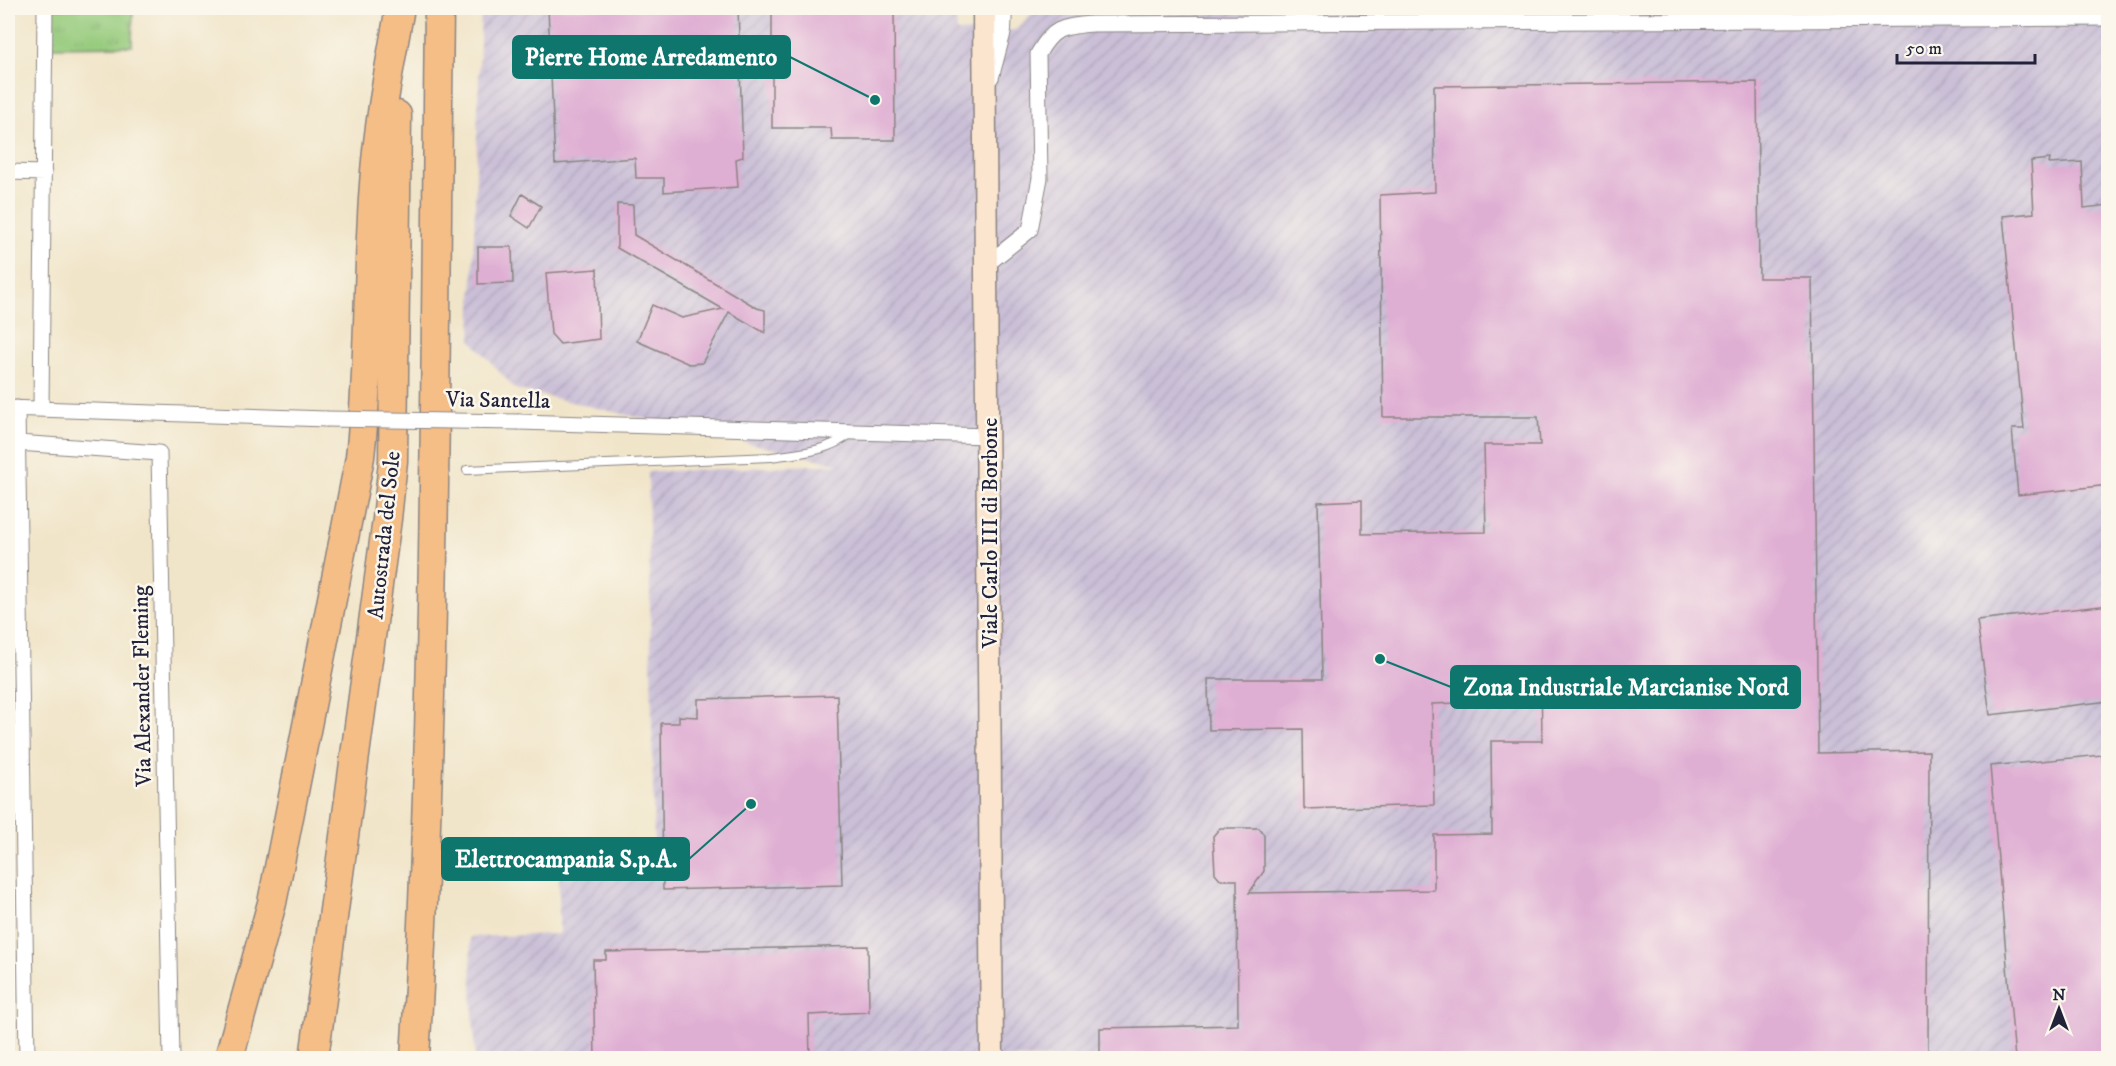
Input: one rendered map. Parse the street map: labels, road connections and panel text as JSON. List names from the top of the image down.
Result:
{
  "streets": {
    "highway": ["Autostrada del Sole"],
    "main road": ["Viale Carlo III di Borbone"],
    "street": ["Via Santella", "Via Alexander Fleming"]
  },
  "crossings": [
    ["Via Santella", "Viale Carlo III di Borbone"]
  ],
  "places": ["Pierre Home Arredamento", "Zona Industriale Marcianise Nord", "Elettrocampania S.p.A."],
  "scale_bar": "50 m",
  "north": "top"
}
